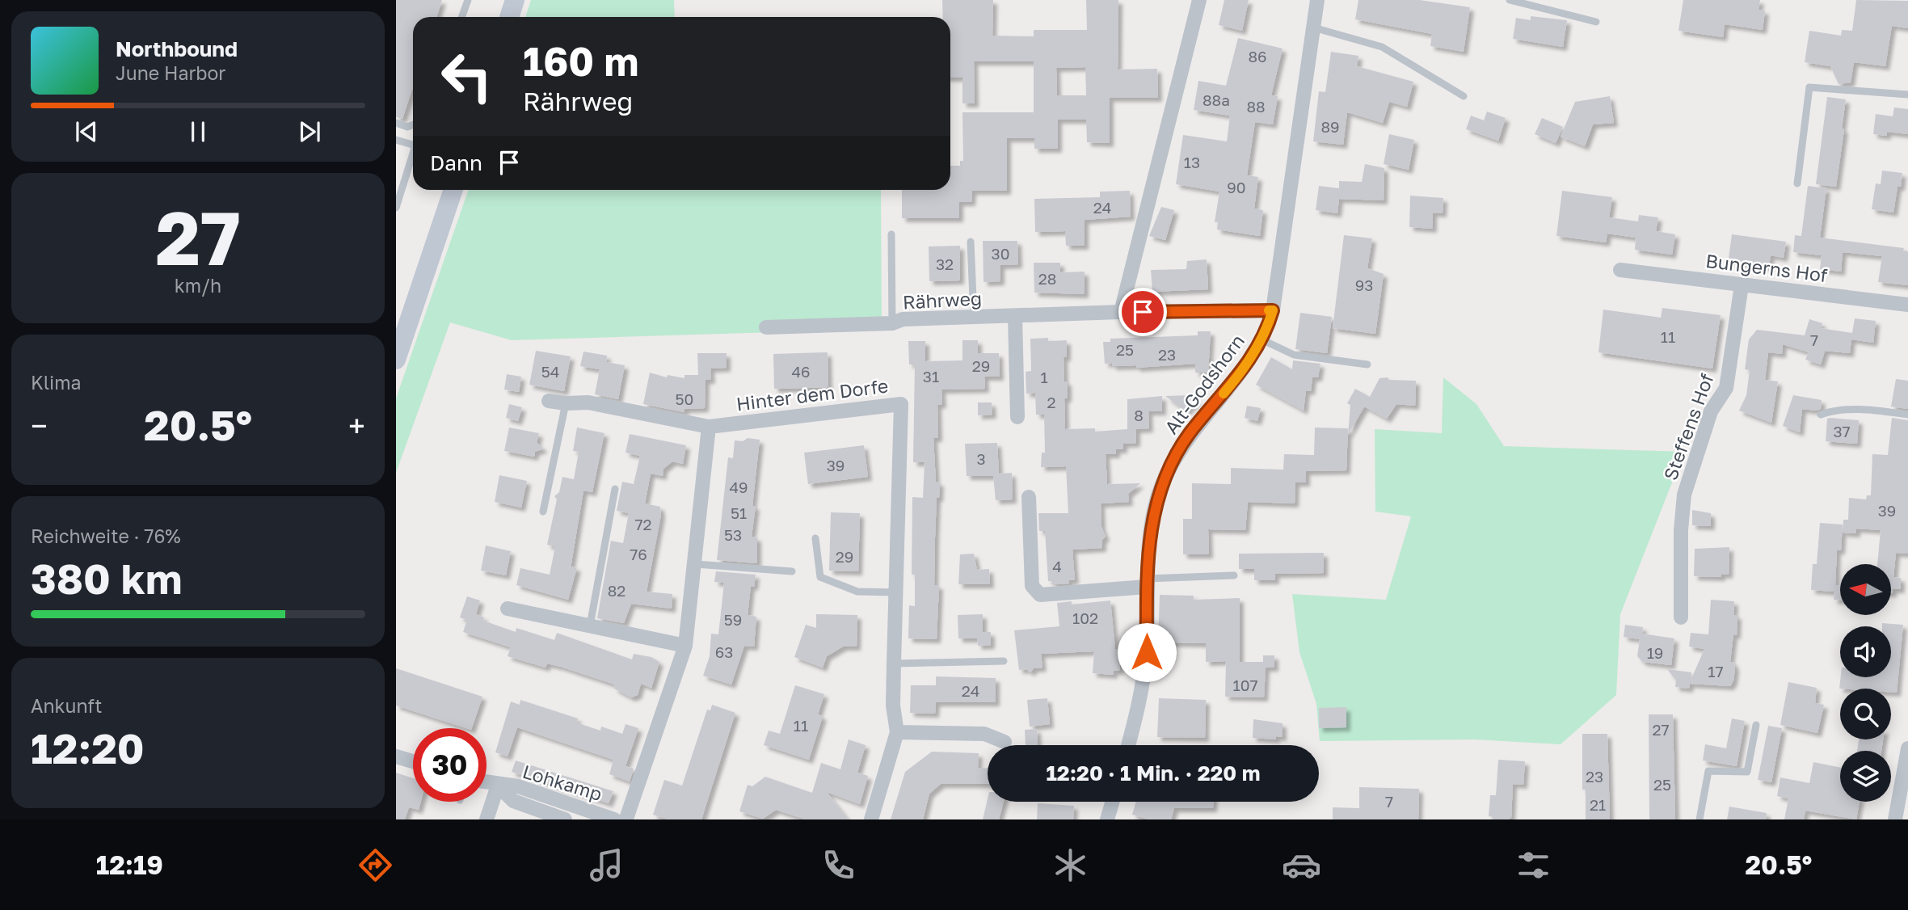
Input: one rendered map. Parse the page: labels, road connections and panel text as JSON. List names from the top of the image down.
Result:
{
  "streets": {
    "street": [
      "Bungerns Hof",
      "Rährweg",
      "Alt-Godshorn",
      "Hinter dem Dorfe",
      "Steffens Hof",
      "Lohkamp"
    ]
  },
  "crossings": [
    ["Bungerns Hof", "Steffens Hof"],
    ["Rährweg", "Alt-Godshorn"]
  ],
  "house_numbers": [
    "86",
    "88a",
    "88",
    "89",
    "13",
    "90",
    "24",
    "30",
    "32",
    "28",
    "93",
    "11",
    "7",
    "25",
    "23",
    "29",
    "54",
    "46",
    "31",
    "1",
    "50",
    "2",
    "8",
    "37",
    "3",
    "39",
    "49",
    "39",
    "51",
    "72",
    "53",
    "76",
    "29",
    "4",
    "82",
    "102",
    "59",
    "63",
    "19",
    "17",
    "107",
    "24",
    "11",
    "27",
    "23",
    "25",
    "7",
    "21"
  ],
  "north": "left",
  "page": {
    "turn": ["160 m", "Rährweg"],
    "song": ["Northbound", "June Harbor"],
    "then": "Dann",
    "tile": [
      ["27", "km/h"],
      "Klima",
      ["Reichweite · 76%", "380 km"],
      ["Ankunft", "12:20"]
    ],
    "heat": ["−", "20.5°", "+"],
    "limit": "30",
    "trip": "12:20 · 1 Min. · 220 m",
    "tabs": ["12:19", "20.5°"]
  }
}
